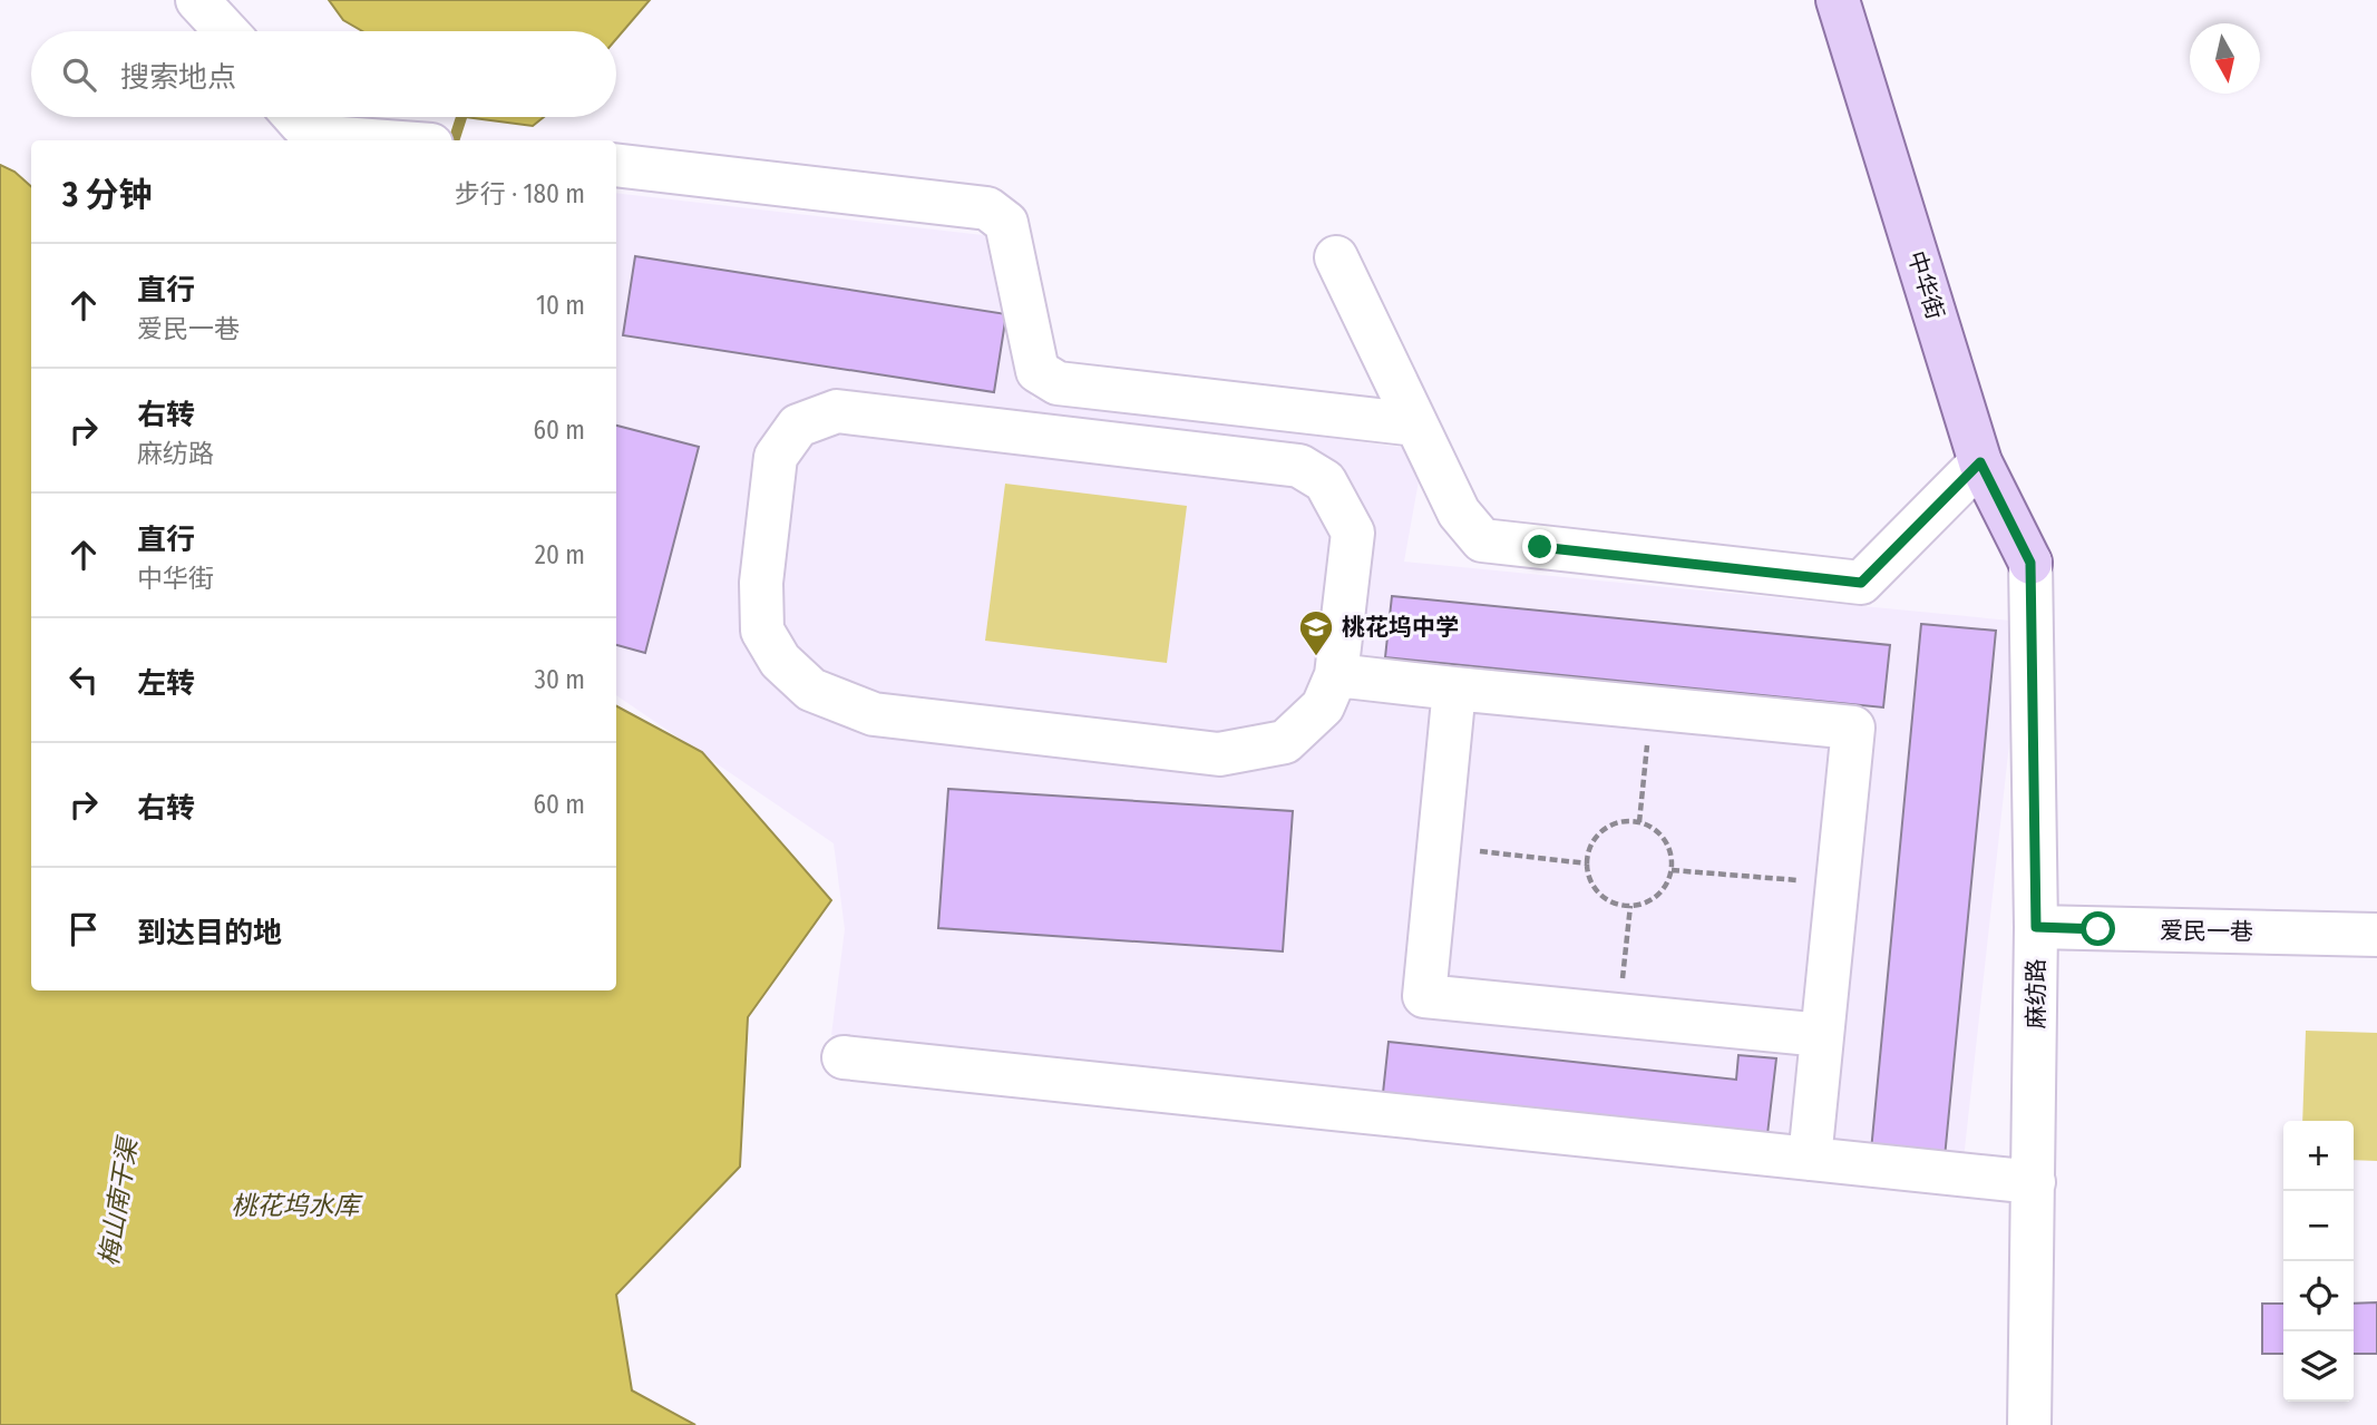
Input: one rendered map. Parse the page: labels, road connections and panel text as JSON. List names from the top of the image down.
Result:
{
  "streets": {
    "main road": ["中华街"],
    "street": ["爱民一巷", "麻纺路"]
  },
  "crossings": [
    ["中华街", "麻纺路"],
    ["爱民一巷", "麻纺路"]
  ],
  "water": ["梅山南干渠", "桃花坞水库"],
  "places": {
    "school or university": ["桃花坞中学"]
  },
  "north": "bottom",
  "page": {
    "search": "搜索地点",
    "heading": ["3 分钟", "步行 · 180 m"],
    "list": [
      ["直行", "爱民一巷", "10 m"],
      ["右转", "麻纺路", "60 m"],
      ["直行", "中华街", "20 m"],
      ["左转", "30 m"],
      ["右转", "60 m"],
      "到达目的地"
    ],
    "map_buttons": ["+", "−"]
  }
}
